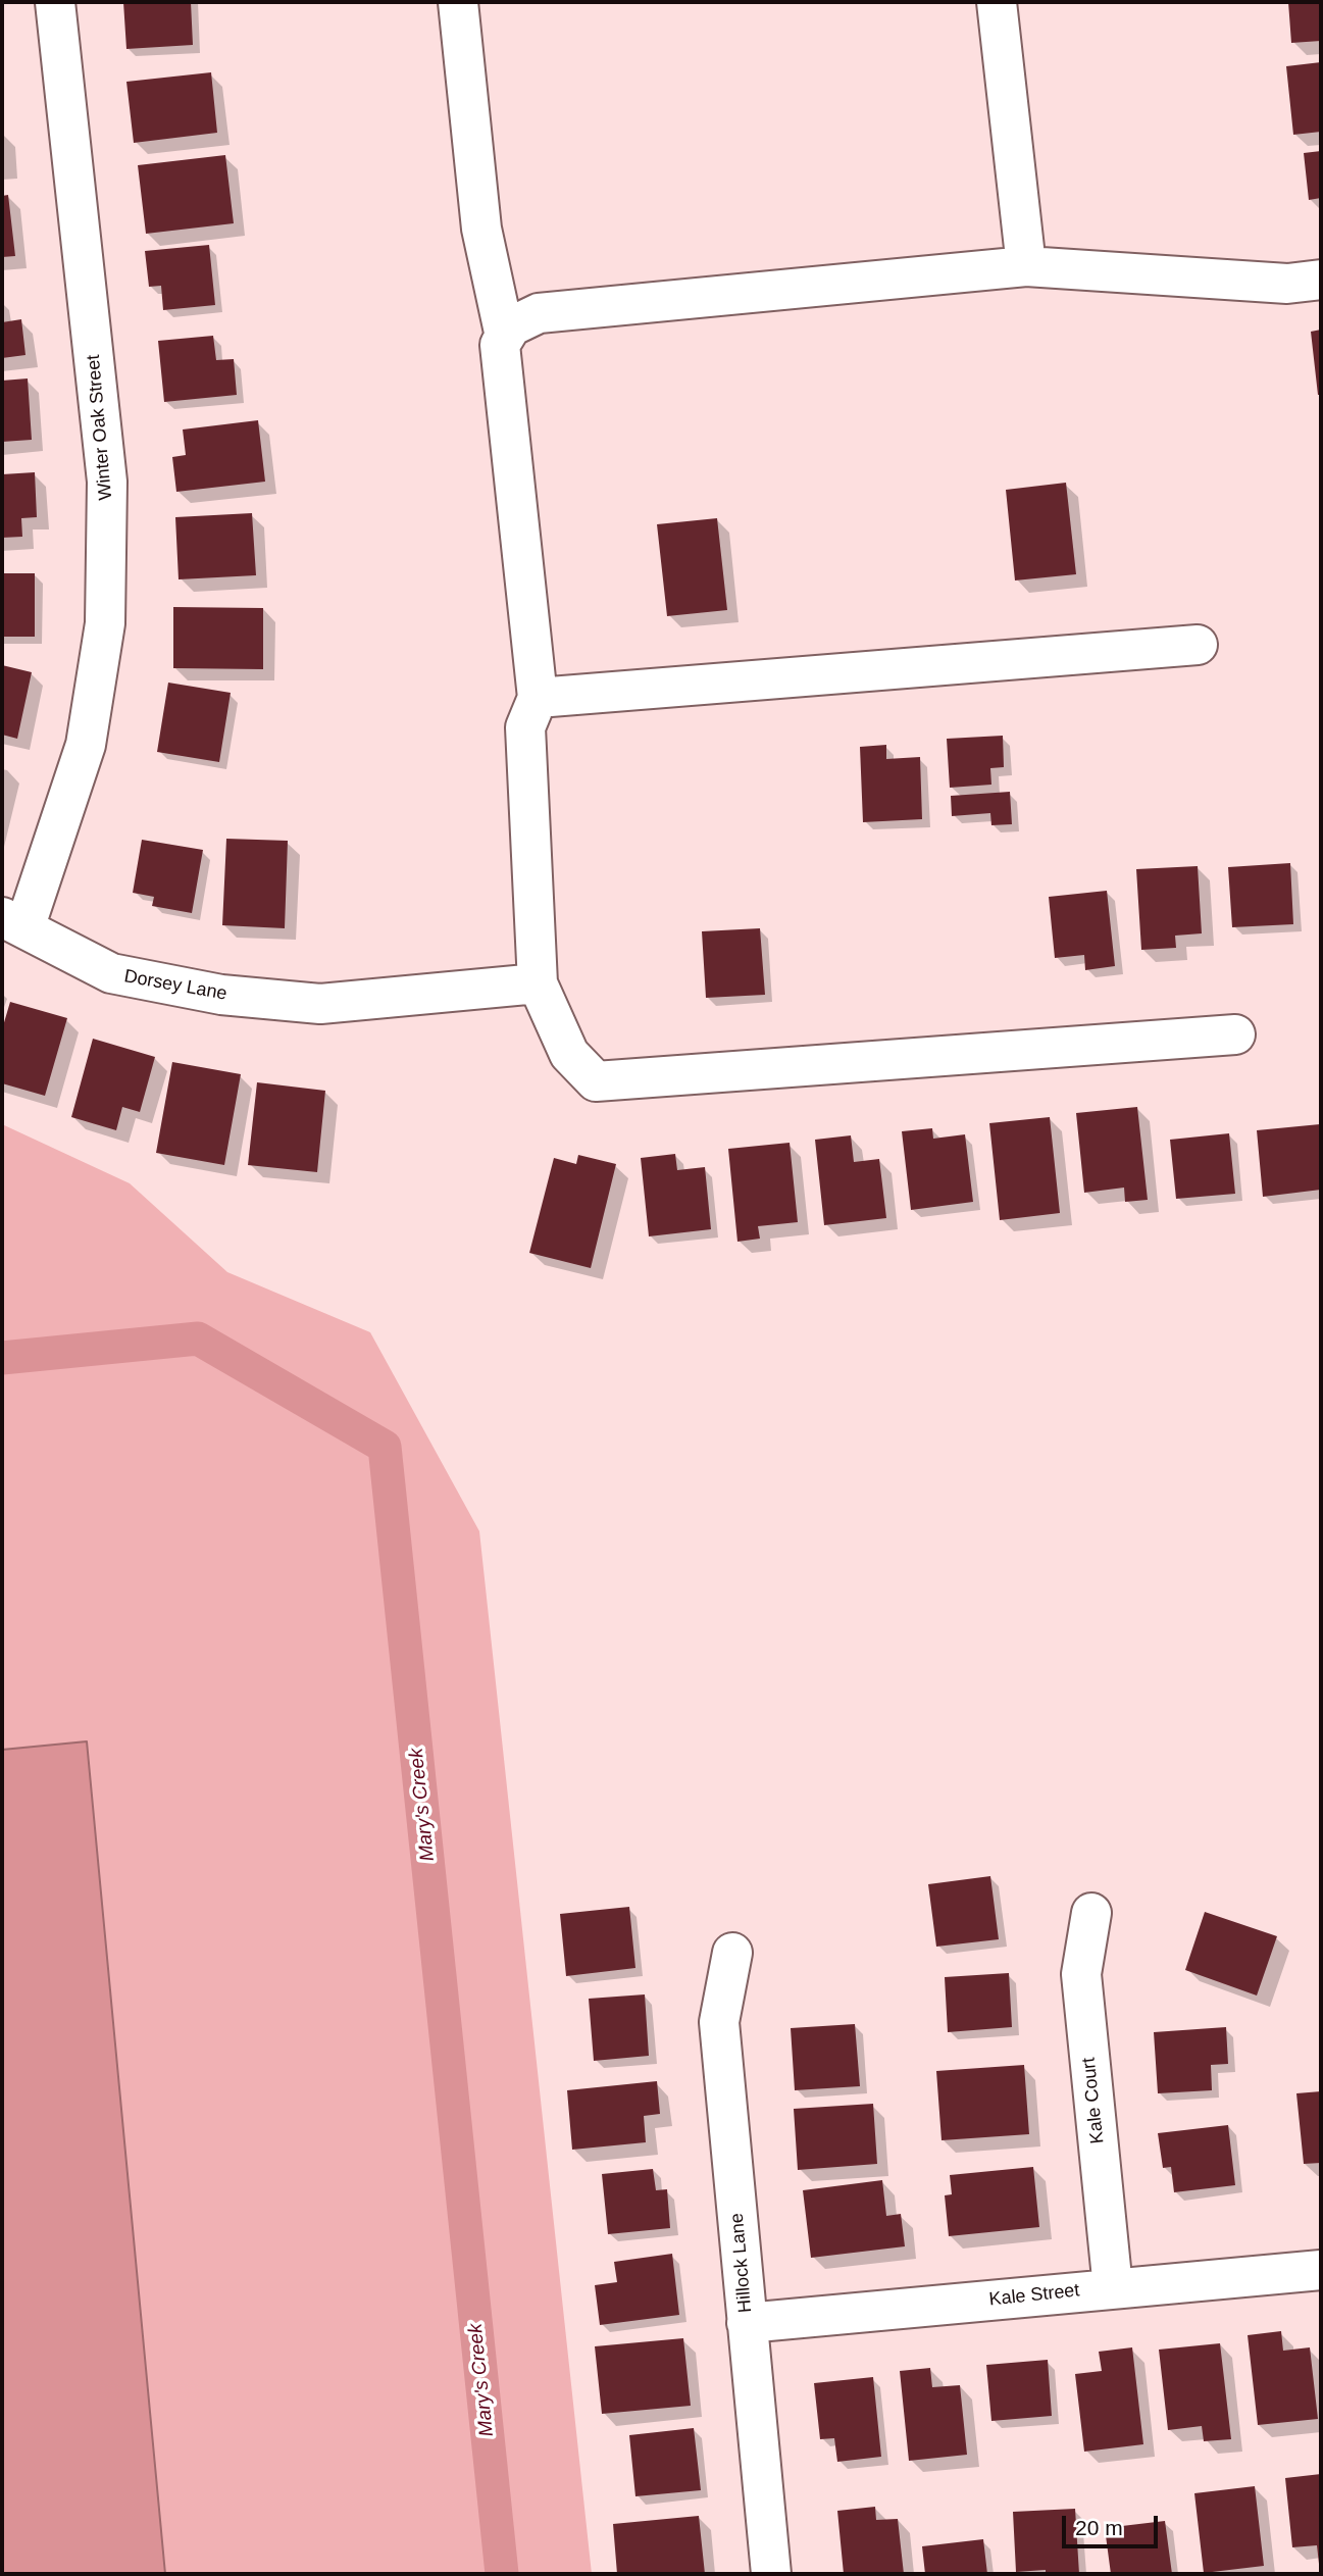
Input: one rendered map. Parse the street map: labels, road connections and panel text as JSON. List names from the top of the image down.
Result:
{
  "streets": {
    "street": [
      "Winter Oak Street",
      "Dorsey Lane",
      "Kale Court",
      "Hillock Lane",
      "Kale Street"
    ]
  },
  "crossings": [
    ["Winter Oak Street", "Dorsey Lane"],
    ["Kale Court", "Kale Street"],
    ["Hillock Lane", "Kale Street"]
  ],
  "water": ["Mary's Creek"],
  "scale_bar": "20 m"
}
